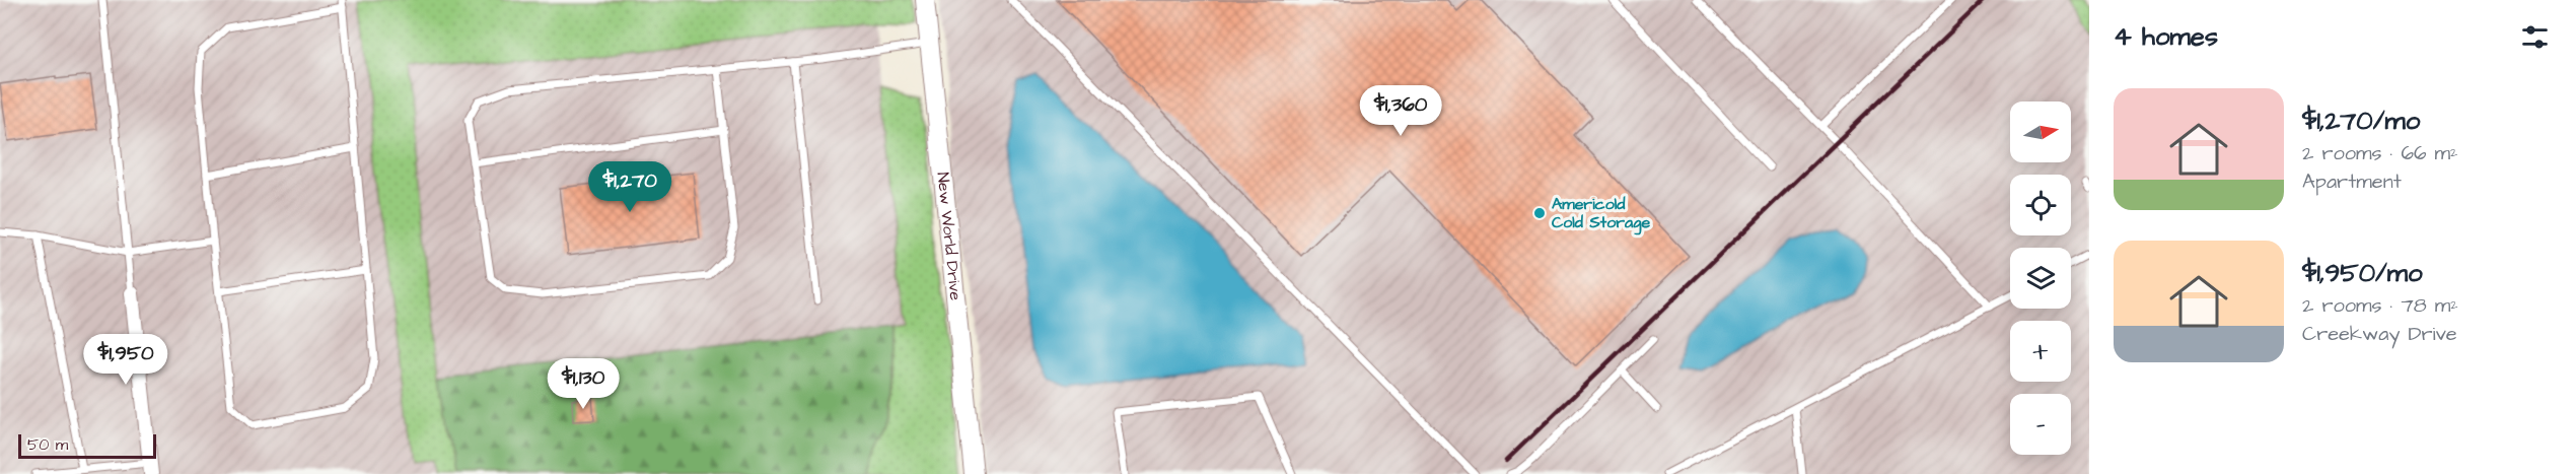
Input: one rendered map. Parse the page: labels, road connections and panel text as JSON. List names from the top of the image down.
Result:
{
  "streets": {
    "street": ["New World Drive"]
  },
  "places": ["Americold Cold Storage"],
  "scale_bar": "50 m",
  "north": "right",
  "page": {
    "heading": "4 homes",
    "list": [
      {
        "name": "$1,270/mo",
        "note": "2 rooms · 66 m² · Apartment"
      },
      {
        "name": "$1,950/mo",
        "note": "2 rooms · 78 m² · Creekway Drive"
      }
    ],
    "price": [
      "$1,360",
      "$1,270",
      "$1,950",
      "$1,130"
    ],
    "map_buttons": ["+", "−"],
    "scale": "50 m"
  }
}
